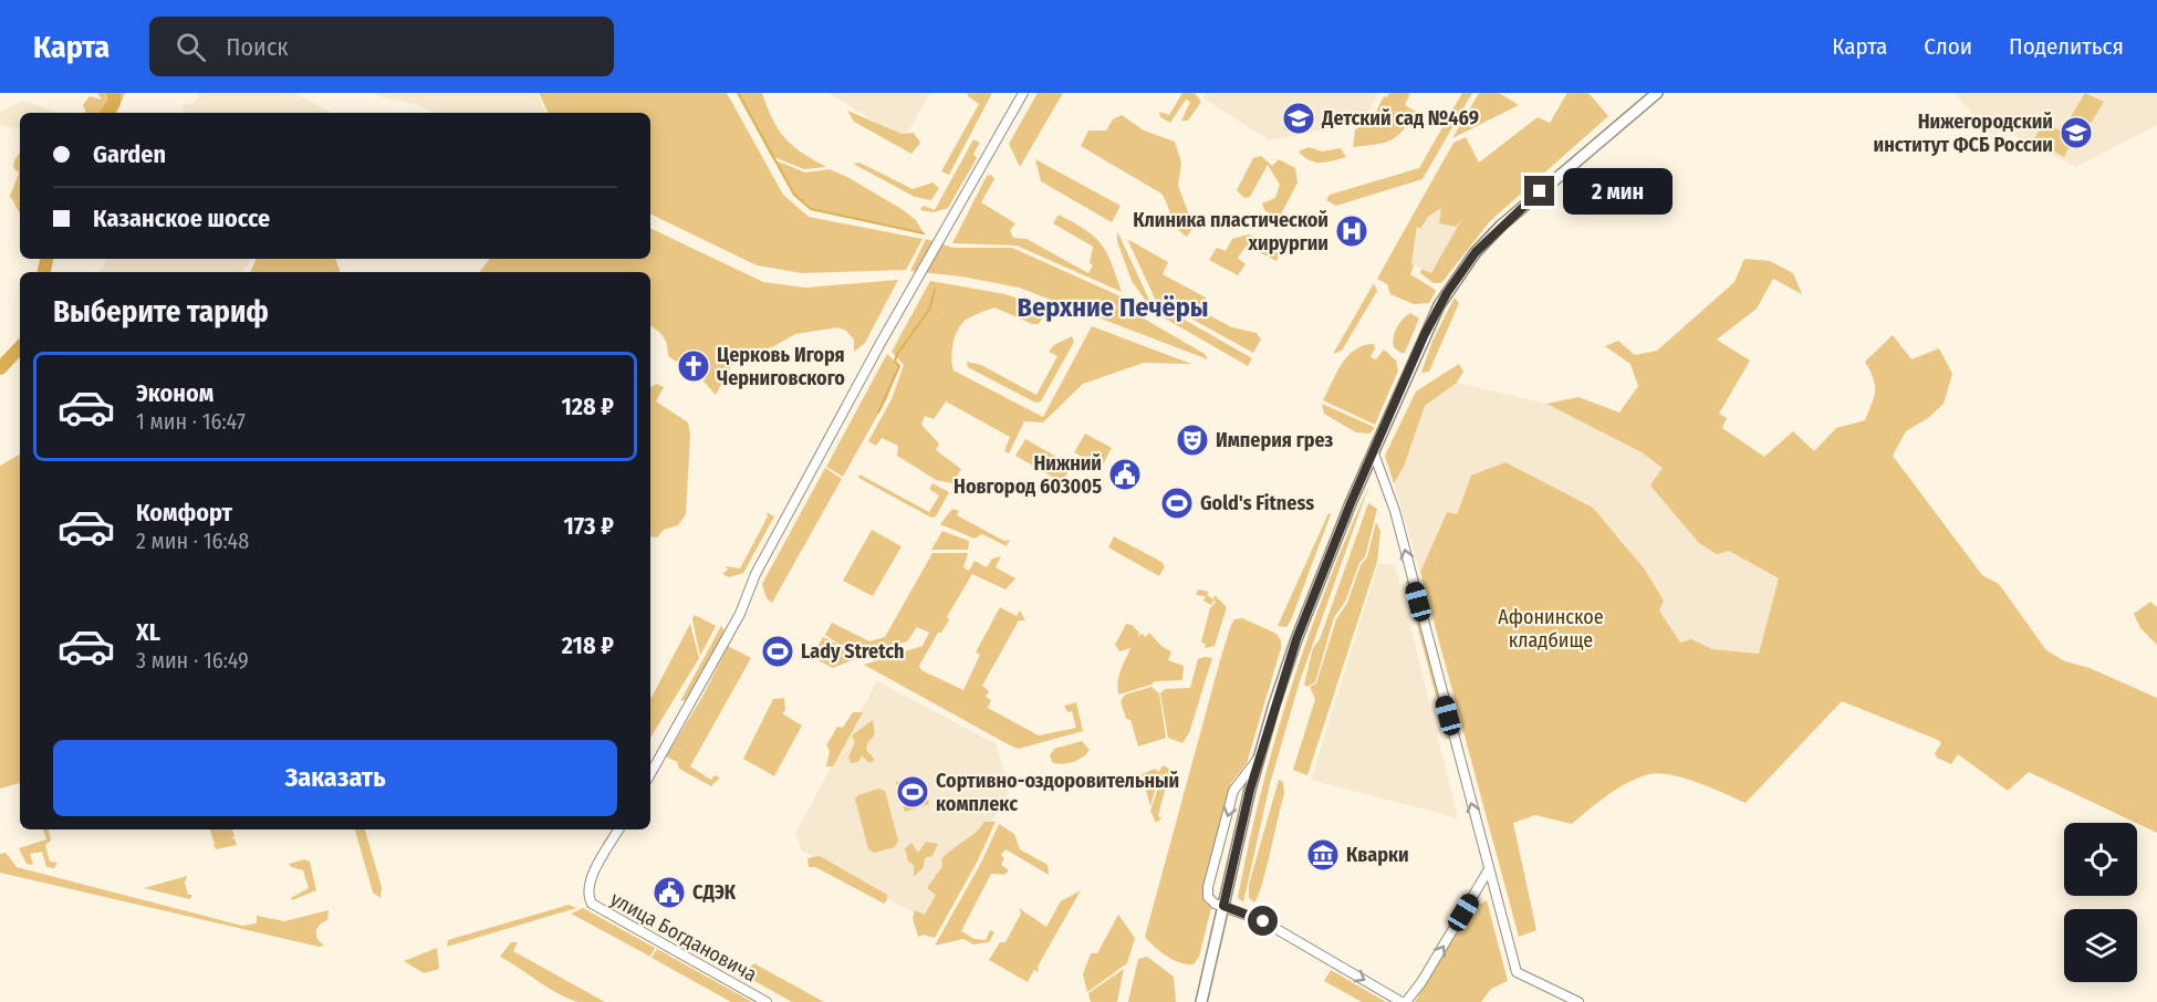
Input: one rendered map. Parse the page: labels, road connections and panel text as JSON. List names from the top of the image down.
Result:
{
  "streets": {
    "street": ["улица Богдановича"]
  },
  "districts": ["Верхние Печёры"],
  "parks": ["Афонинское кладбище"],
  "places": {
    "school or university": ["Детский сад №469", "Нижегородский институт ФСБ России"],
    "hospital": ["Клиника пластической хирургии"],
    "church": ["Церковь Игоря Черниговского"],
    "theatre": ["Империя грез"],
    "public building": ["Нижний Новгород 603005", "СДЭК"],
    "sports": ["Gold's Fitness", "Lady Stretch", "Сортивно-оздоровительный комплекс"],
    "museum": ["Кварки"]
  },
  "page": {
    "header": "Карта",
    "search": "Поиск",
    "nav": ["Карта", "Слои", "Поделиться"],
    "banner": ["Garden", "Казанское шоссе"],
    "bubble": "2 мин",
    "heading": "Выберите тариф",
    "list": [
      {
        "name": "Эконом",
        "note": "1 мин · 16:47",
        "value": "128 ₽"
      },
      {
        "name": "Комфорт",
        "note": "2 мин · 16:48",
        "value": "173 ₽"
      },
      {
        "name": "XL",
        "note": "3 мин · 16:49",
        "value": "218 ₽"
      }
    ],
    "buttons": "Заказать"
  }
}
